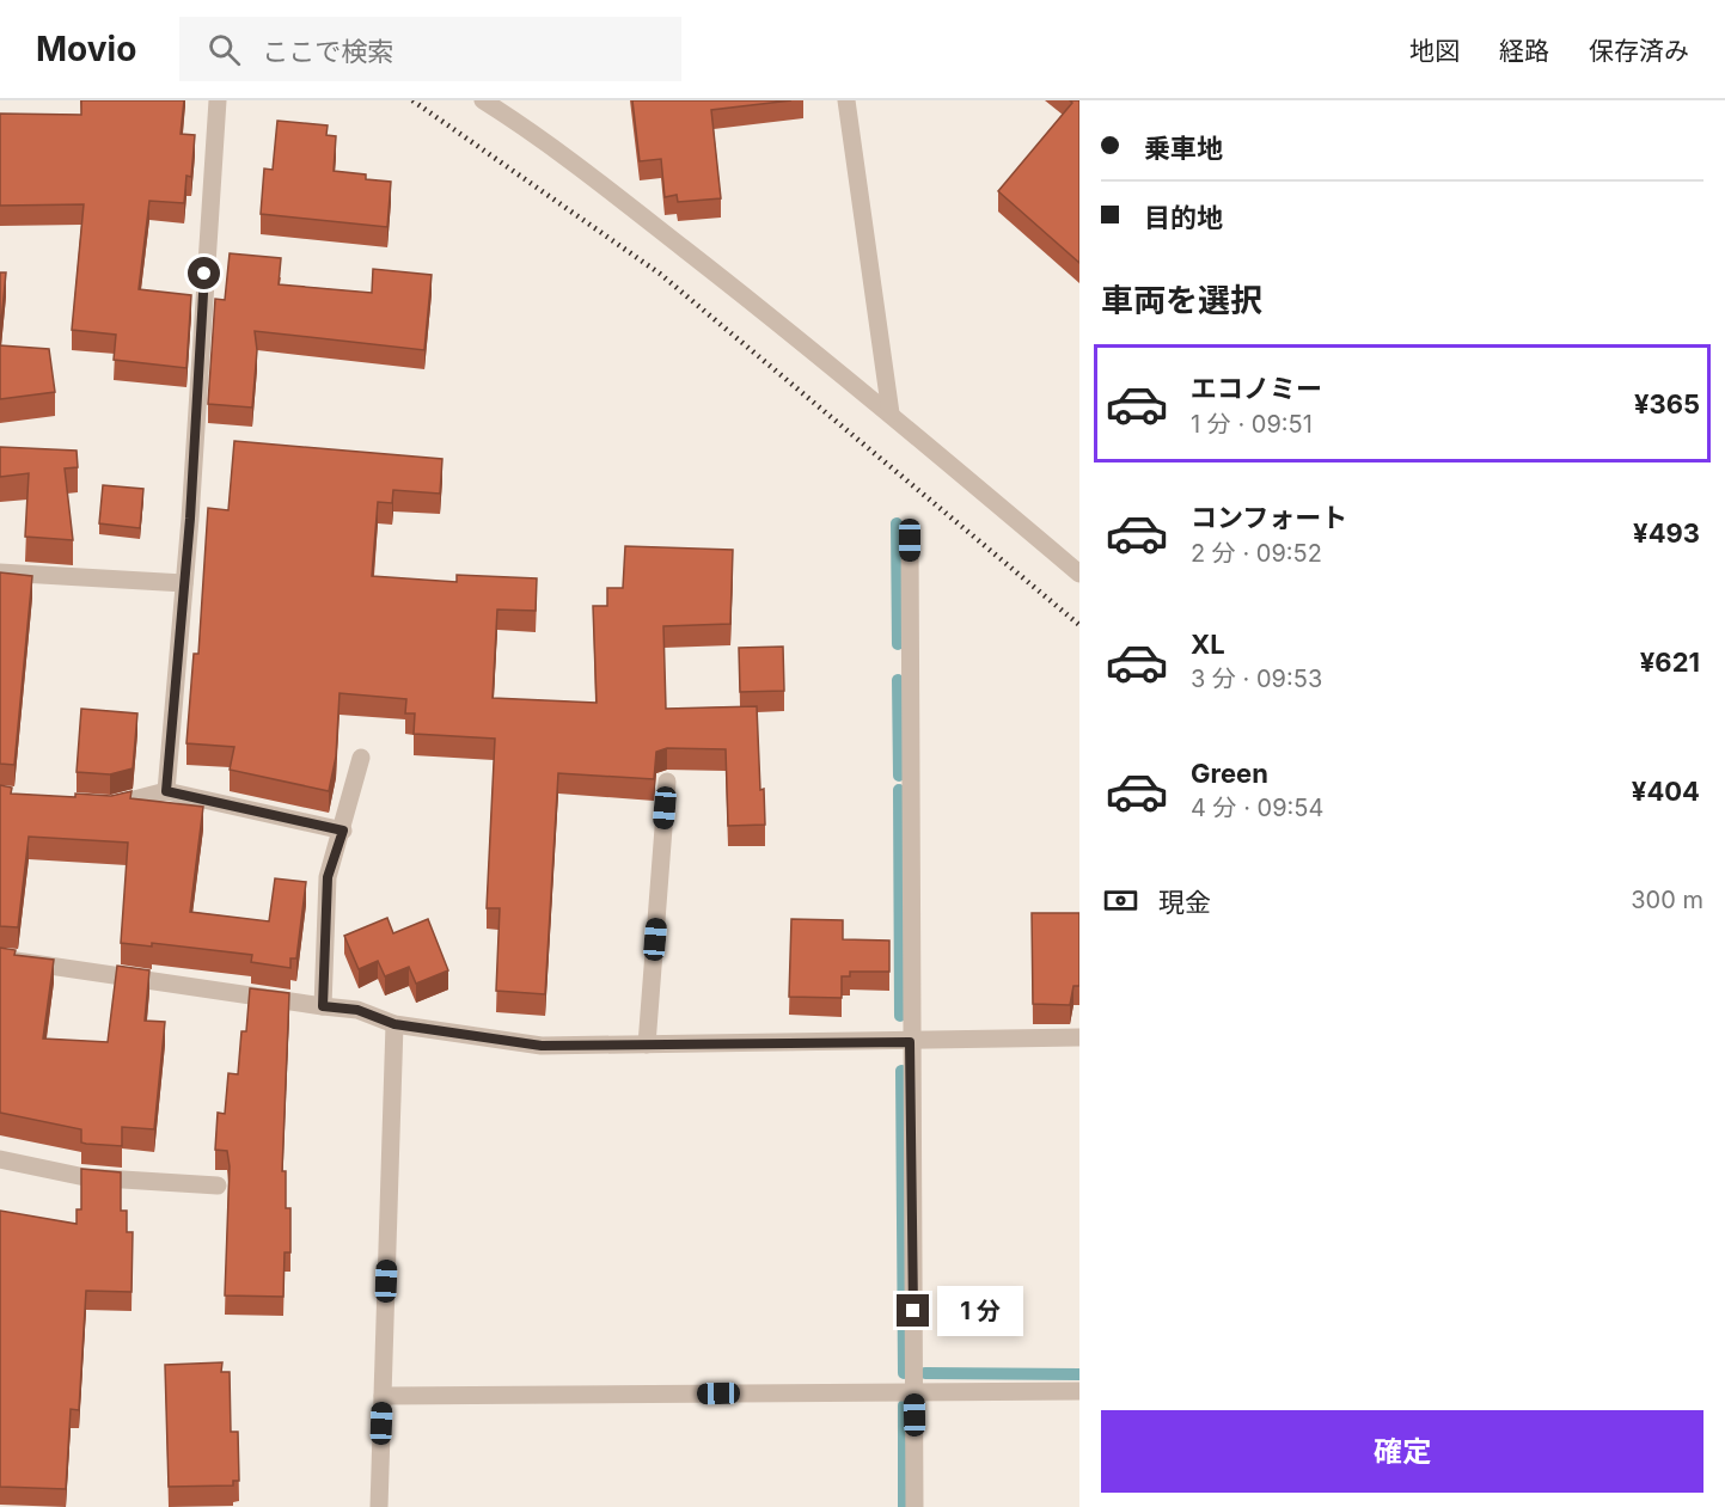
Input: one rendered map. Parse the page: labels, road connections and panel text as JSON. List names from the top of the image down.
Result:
{
  "page": {
    "header": "Movio",
    "search": "ここで検索",
    "nav": ["地図", "経路", "保存済み"],
    "banner": ["乗車地", "目的地"],
    "heading": "車両を選択",
    "list": [
      {
        "name": "エコノミー",
        "note": "1 分 · 09:51",
        "value": "¥365"
      },
      {
        "name": "コンフォート",
        "note": "2 分 · 09:52",
        "value": "¥493"
      },
      {
        "name": "XL",
        "note": "3 分 · 09:53",
        "value": "¥621"
      },
      {
        "name": "Green",
        "note": "4 分 · 09:54",
        "value": "¥404"
      }
    ],
    "pay": ["現金", "300 m"],
    "bubble": "1 分",
    "buttons": "確定"
  }
}
